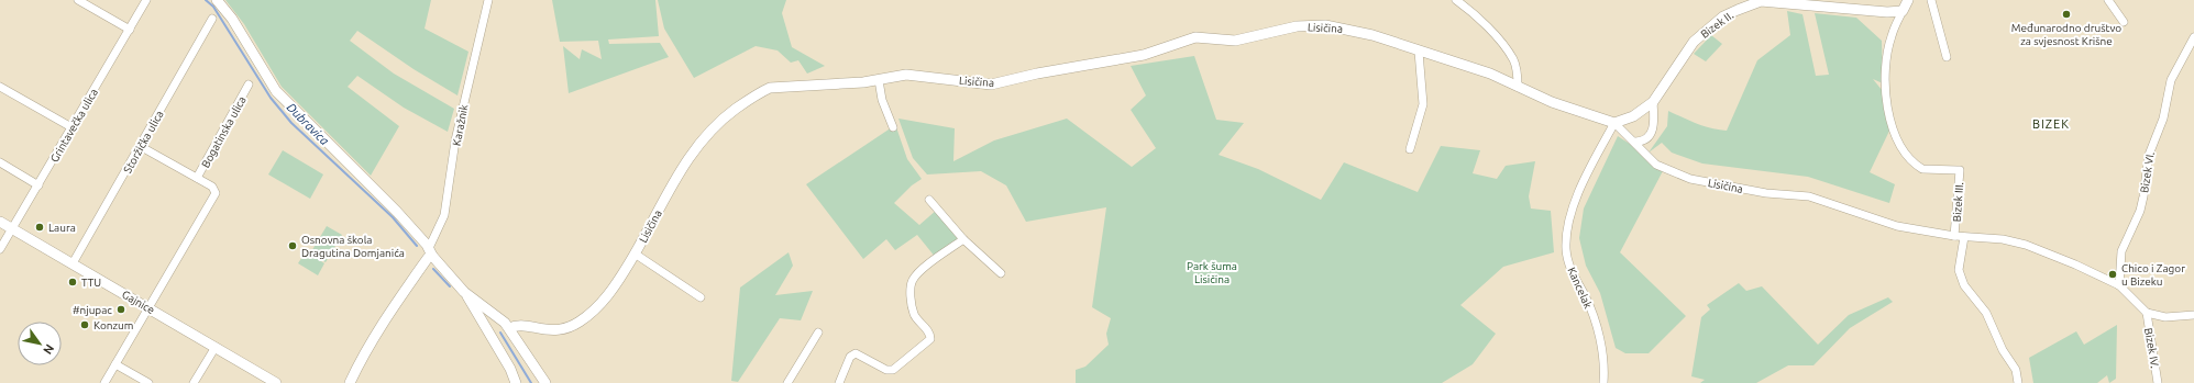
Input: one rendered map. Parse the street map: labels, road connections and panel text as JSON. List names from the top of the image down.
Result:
{
  "streets": {
    "street": [
      "Bizek II.",
      "Lisičina",
      "Grintavečka ulica",
      "Karažnik",
      "Bogatinska ulica",
      "Storžička ulica",
      "Bizek VI.",
      "Bizek III.",
      "Kancelak",
      "Gajnice",
      "Bizek IV."
    ]
  },
  "crossings": [
    ["Bizek II.", "Lisičina"],
    ["Bizek II.", "Bizek III."],
    ["Bizek II.", "Kancelak"],
    ["Lisičina", "Bizek III."],
    ["Lisičina", "Kancelak"],
    ["Grintavečka ulica", "Gajnice"],
    ["Storžička ulica", "Gajnice"],
    ["Bizek VI.", "Bizek III."],
    ["Bizek III.", "Bizek IV."]
  ],
  "districts": ["BIZEK"],
  "water": ["Dubravica"],
  "parks": ["Park šuma Lisičina"],
  "places": [
    "Međunarodno društvo za svjesnost Krišne",
    "Laura",
    "Osnovna škola Dragutina Domjanića",
    "Chico i Zagor u Bizeku",
    "TTU",
    "#njupac",
    "Konzum"
  ],
  "north": "bottom right"
}
